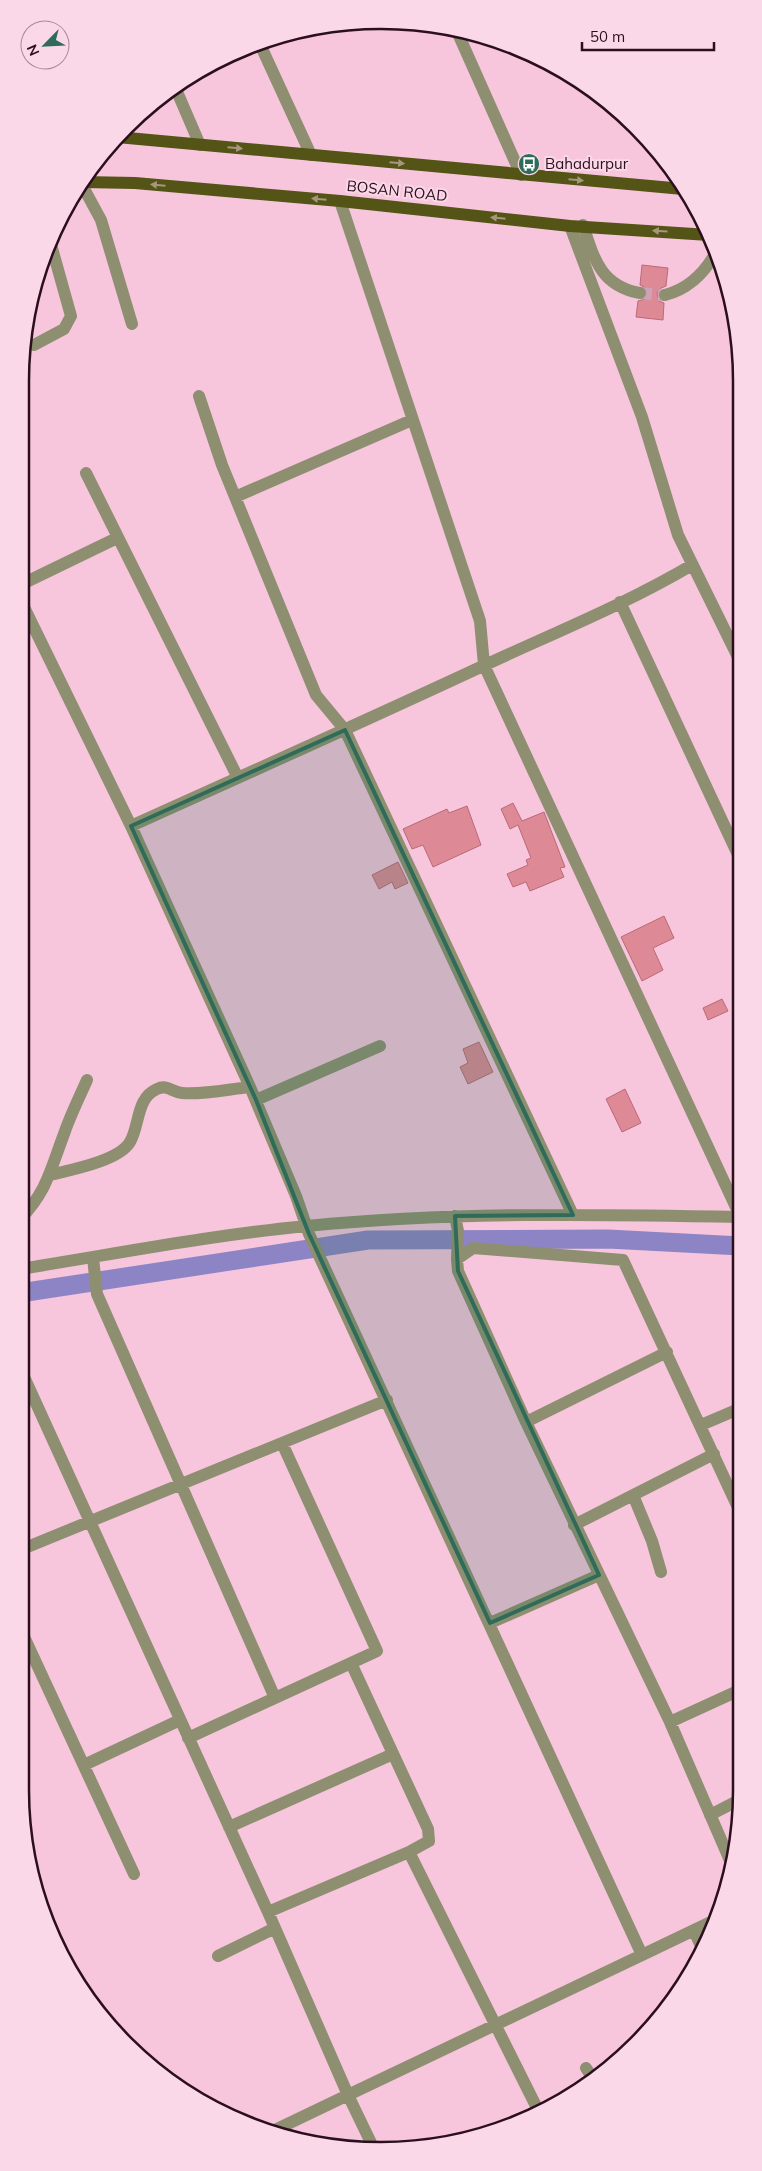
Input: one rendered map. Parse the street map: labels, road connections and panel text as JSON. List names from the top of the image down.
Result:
{
  "streets": {
    "main road": ["BOSAN ROAD"]
  },
  "places": {
    "bus stop": ["Bahadurpur"]
  },
  "scale_bar": "50 m",
  "north": "bottom left"
}
